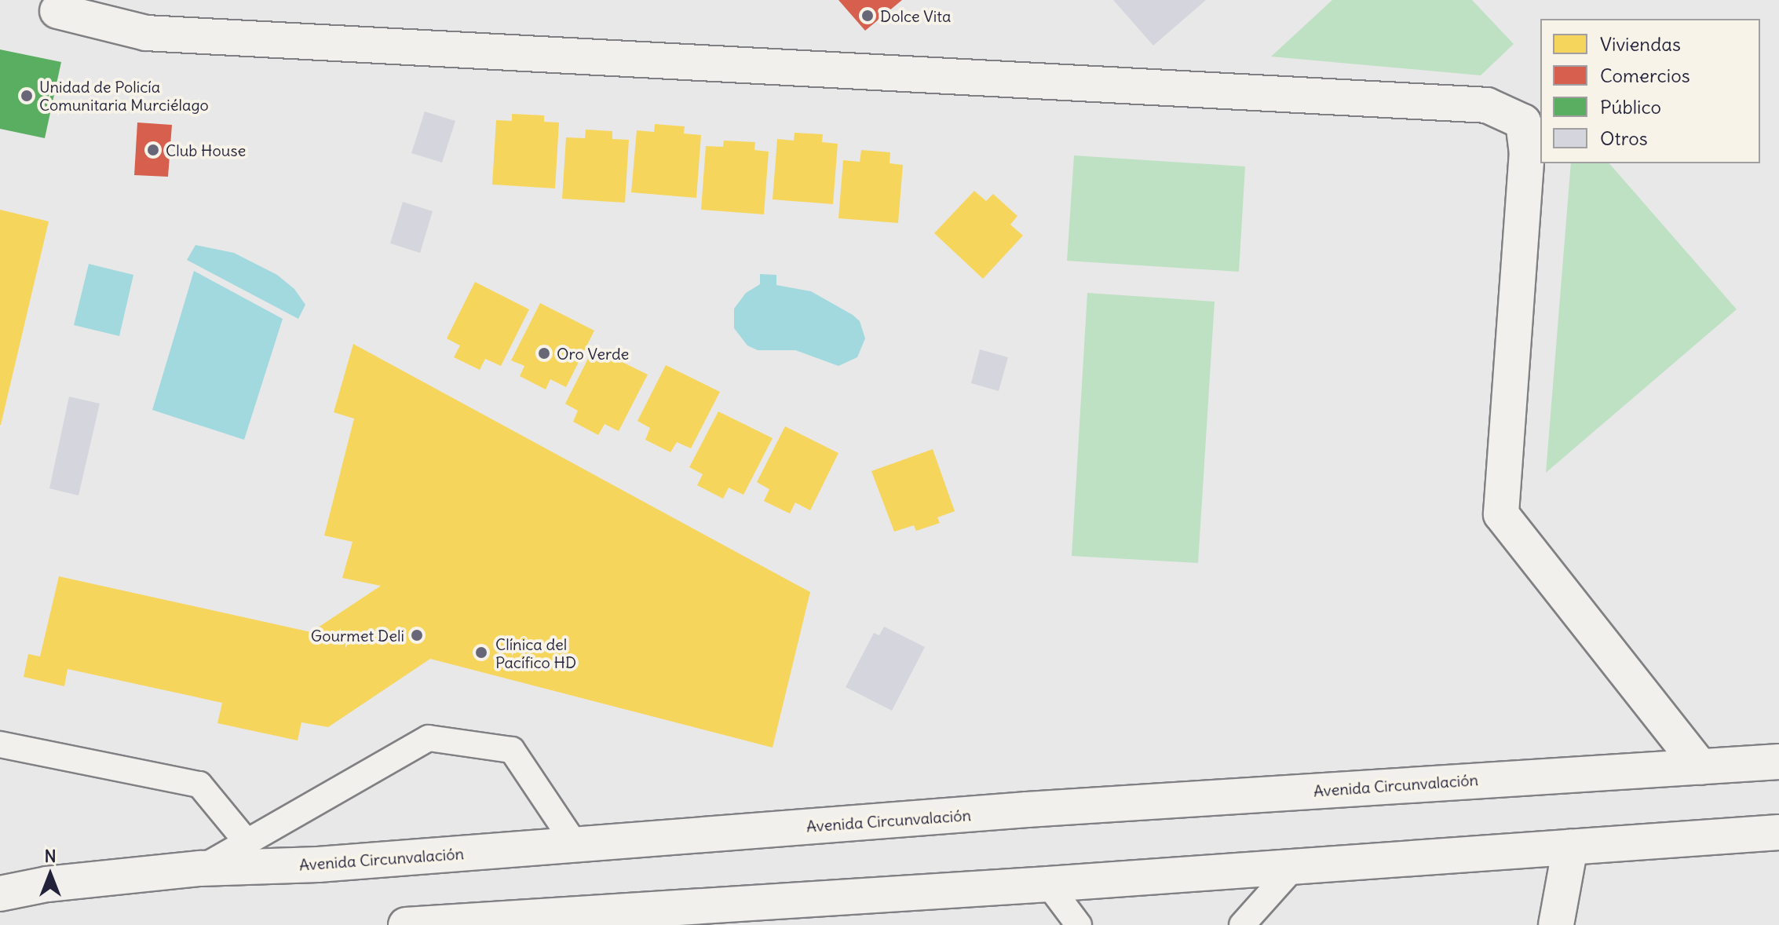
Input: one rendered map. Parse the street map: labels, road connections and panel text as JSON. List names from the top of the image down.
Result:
{
  "streets": {
    "main road": ["Avenida Circunvalación"]
  },
  "places": [
    "Dolce Vita",
    "Unidad de Policía Comunitaria Murciélago",
    "Club House",
    "Oro Verde",
    "Gourmet Deli",
    "Clínica del Pacífico HD"
  ],
  "legend": [
    "Viviendas",
    "Comercios",
    "Público",
    "Otros"
  ],
  "north": "top"
}
